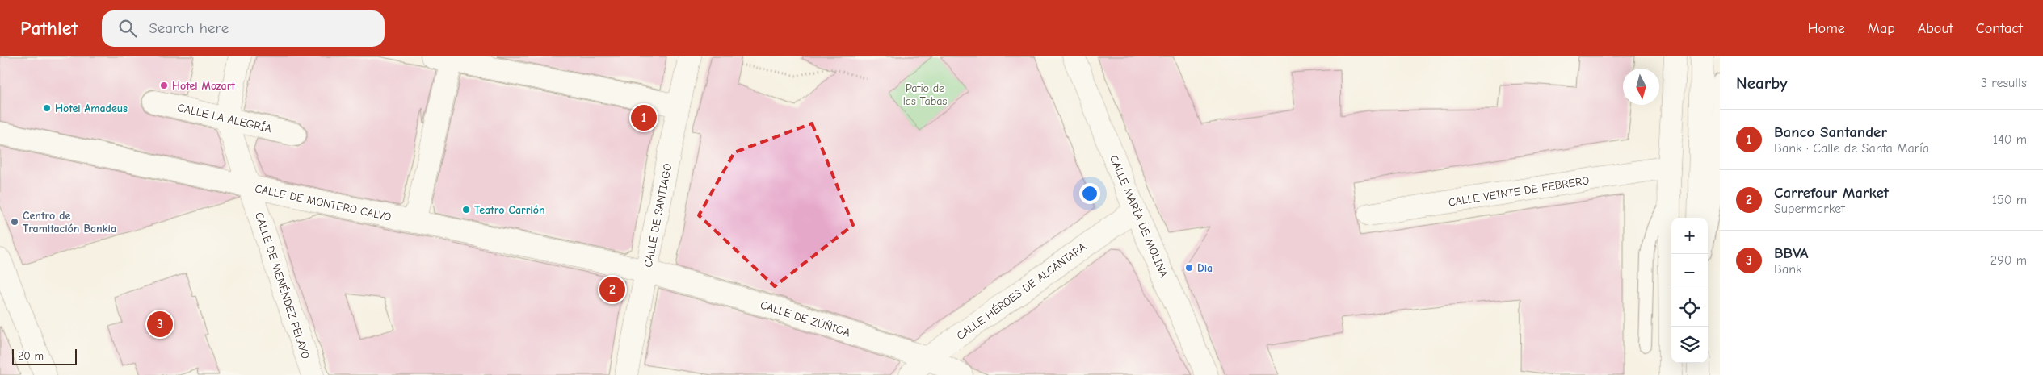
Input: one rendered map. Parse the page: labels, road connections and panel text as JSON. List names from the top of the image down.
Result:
{
  "streets": {
    "street": [
      "CALLE LA ALEGRÍA",
      "CALLE VEINTE DE FEBRERO",
      "CALLE DE MONTERO CALVO",
      "CALLE DE SANTIAGO",
      "CALLE MARÍA DE MOLINA",
      "CALLE DE MENÉNDEZ PELAYO",
      "CALLE HÉROES DE ALCÁNTARA",
      "CALLE DE ZÚÑIGA"
    ]
  },
  "crossings": [
    ["CALLE LA ALEGRÍA", "CALLE DE MENÉNDEZ PELAYO"],
    ["CALLE DE MONTERO CALVO", "CALLE DE SANTIAGO"],
    ["CALLE DE MONTERO CALVO", "CALLE DE MENÉNDEZ PELAYO"],
    ["CALLE DE MONTERO CALVO", "CALLE DE ZÚÑIGA"],
    ["CALLE DE SANTIAGO", "CALLE DE ZÚÑIGA"],
    ["CALLE MARÍA DE MOLINA", "CALLE HÉROES DE ALCÁNTARA"],
    ["CALLE HÉROES DE ALCÁNTARA", "CALLE DE ZÚÑIGA"]
  ],
  "parks": ["Patio de las Tabas"],
  "places": [
    "Hotel Mozart",
    "Hotel Amadeus",
    "Teatro Carrión",
    "Centro de Tramitación Bankia",
    "Dia"
  ],
  "scale_bar": "20 m",
  "north": "bottom",
  "page": {
    "header": "Pathlet",
    "search": "Search here",
    "nav": [
      "Home",
      "Map",
      "About",
      "Contact"
    ],
    "heading": ["Nearby", "3 results"],
    "pins": ["1", "2", "3"],
    "list": [
      {
        "mark": "1",
        "name": "Banco Santander",
        "note": "Bank · Calle de Santa María",
        "value": "140 m"
      },
      {
        "mark": "2",
        "name": "Carrefour Market",
        "note": "Supermarket",
        "value": "150 m"
      },
      {
        "mark": "3",
        "name": "BBVA",
        "note": "Bank",
        "value": "290 m"
      }
    ],
    "map_buttons": ["+", "−"],
    "scale": "20 m"
  }
}
